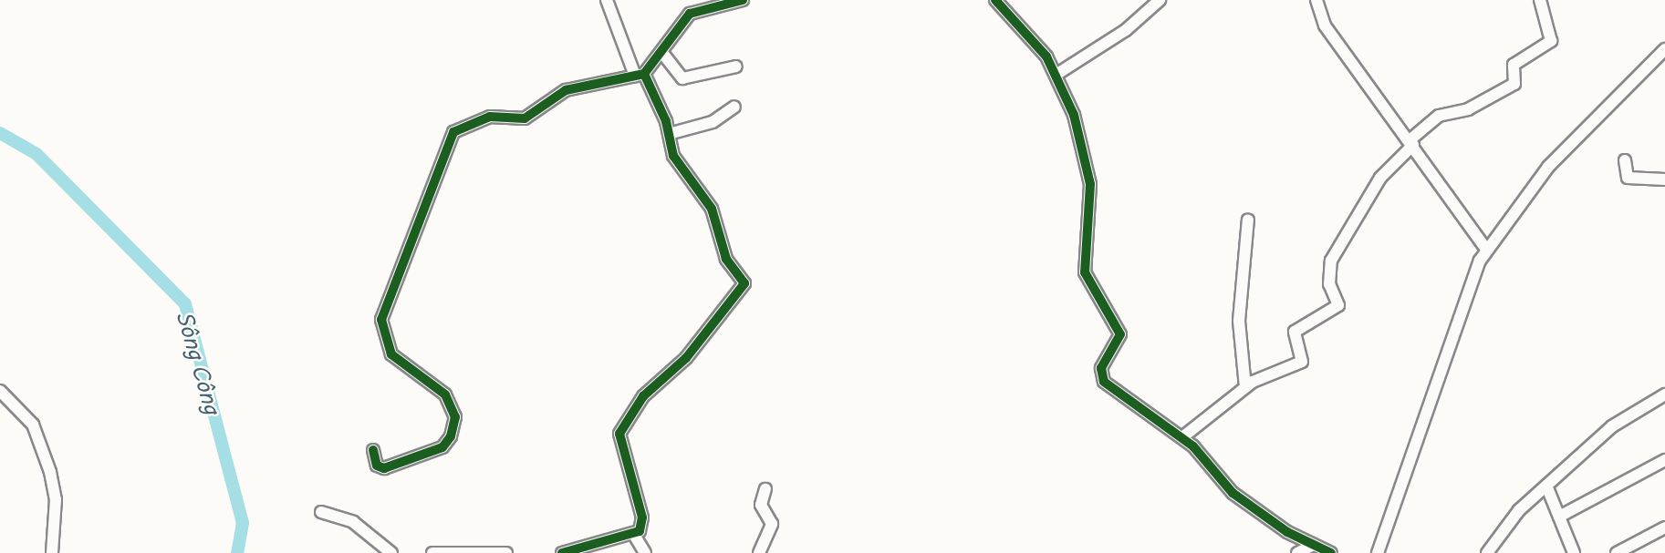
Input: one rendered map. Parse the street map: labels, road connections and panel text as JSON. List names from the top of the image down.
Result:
{
  "water": ["Sông Công"]
}
